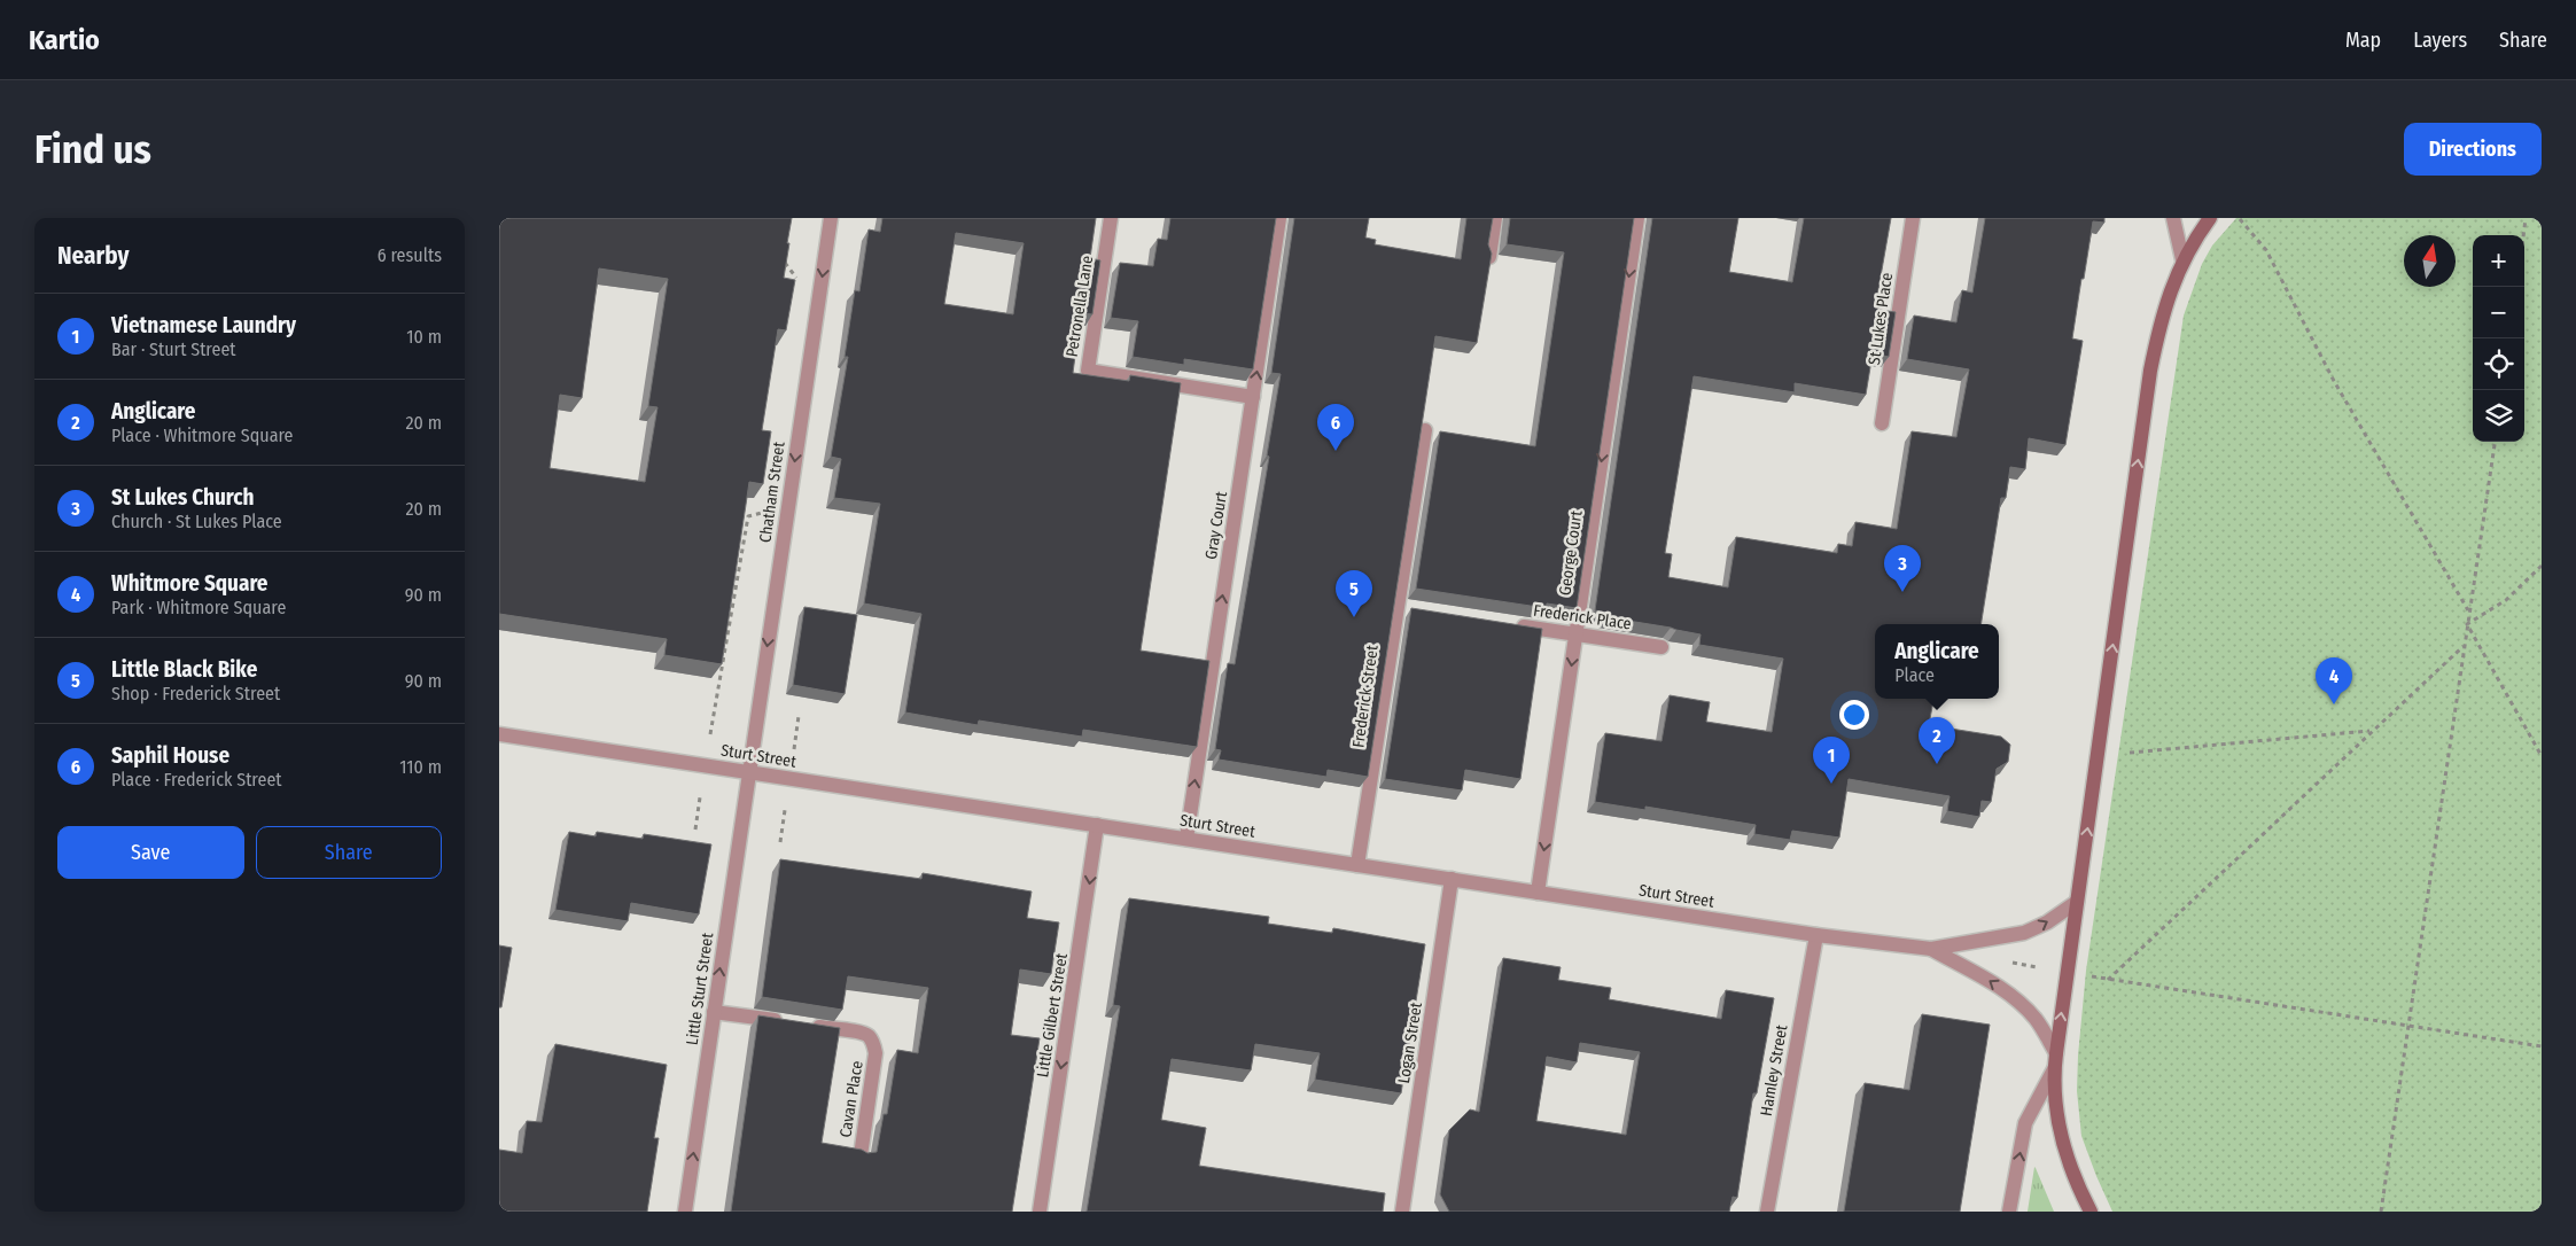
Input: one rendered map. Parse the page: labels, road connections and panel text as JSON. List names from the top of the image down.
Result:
{
  "streets": {
    "street": [
      "Petronella Lane",
      "St Lukes Place",
      "Chatham Street",
      "Gray Court",
      "George Court",
      "Frederick Place",
      "Frederick Street",
      "Sturt Street",
      "Little Sturt Street",
      "Little Gilbert Street",
      "Logan Street",
      "Hamley Street",
      "Cavan Place"
    ]
  },
  "crossings": [
    ["Petronella Lane", "Gray Court"],
    ["Chatham Street", "Sturt Street"],
    ["Chatham Street", "Little Sturt Street"],
    ["Gray Court", "Sturt Street"],
    ["George Court", "Frederick Place"],
    ["George Court", "Sturt Street"],
    ["Frederick Street", "Sturt Street"],
    ["Sturt Street", "Little Sturt Street"],
    ["Sturt Street", "Little Gilbert Street"],
    ["Sturt Street", "Logan Street"],
    ["Sturt Street", "Hamley Street"],
    ["Little Sturt Street", "Cavan Place"]
  ],
  "one_way": [
    "Chatham Street",
    "Gray Court",
    "George Court",
    "Little Sturt Street",
    "Little Gilbert Street"
  ],
  "north": "top",
  "page": {
    "header": "Kartio",
    "nav": ["Map", "Layers", "Share"],
    "buttons": [
      "Directions",
      ["Save", "Share"]
    ],
    "title": "Find us",
    "heading": ["Nearby", "6 results"],
    "map_buttons": ["+", "−"],
    "list": [
      {
        "mark": "1",
        "name": "Vietnamese Laundry",
        "note": "Bar · Sturt Street",
        "value": "10 m"
      },
      {
        "mark": "2",
        "name": "Anglicare",
        "note": "Place · Whitmore Square",
        "value": "20 m"
      },
      {
        "mark": "3",
        "name": "St Lukes Church",
        "note": "Church · St Lukes Place",
        "value": "20 m"
      },
      {
        "mark": "4",
        "name": "Whitmore Square",
        "note": "Park · Whitmore Square",
        "value": "90 m"
      },
      {
        "mark": "5",
        "name": "Little Black Bike",
        "note": "Shop · Frederick Street",
        "value": "90 m"
      },
      {
        "mark": "6",
        "name": "Saphil House",
        "note": "Place · Frederick Street",
        "value": "110 m"
      }
    ],
    "pins": [
      "6",
      "3",
      "5",
      "4",
      "2",
      "1"
    ],
    "popup": ["Anglicare", "Place"]
  }
}
